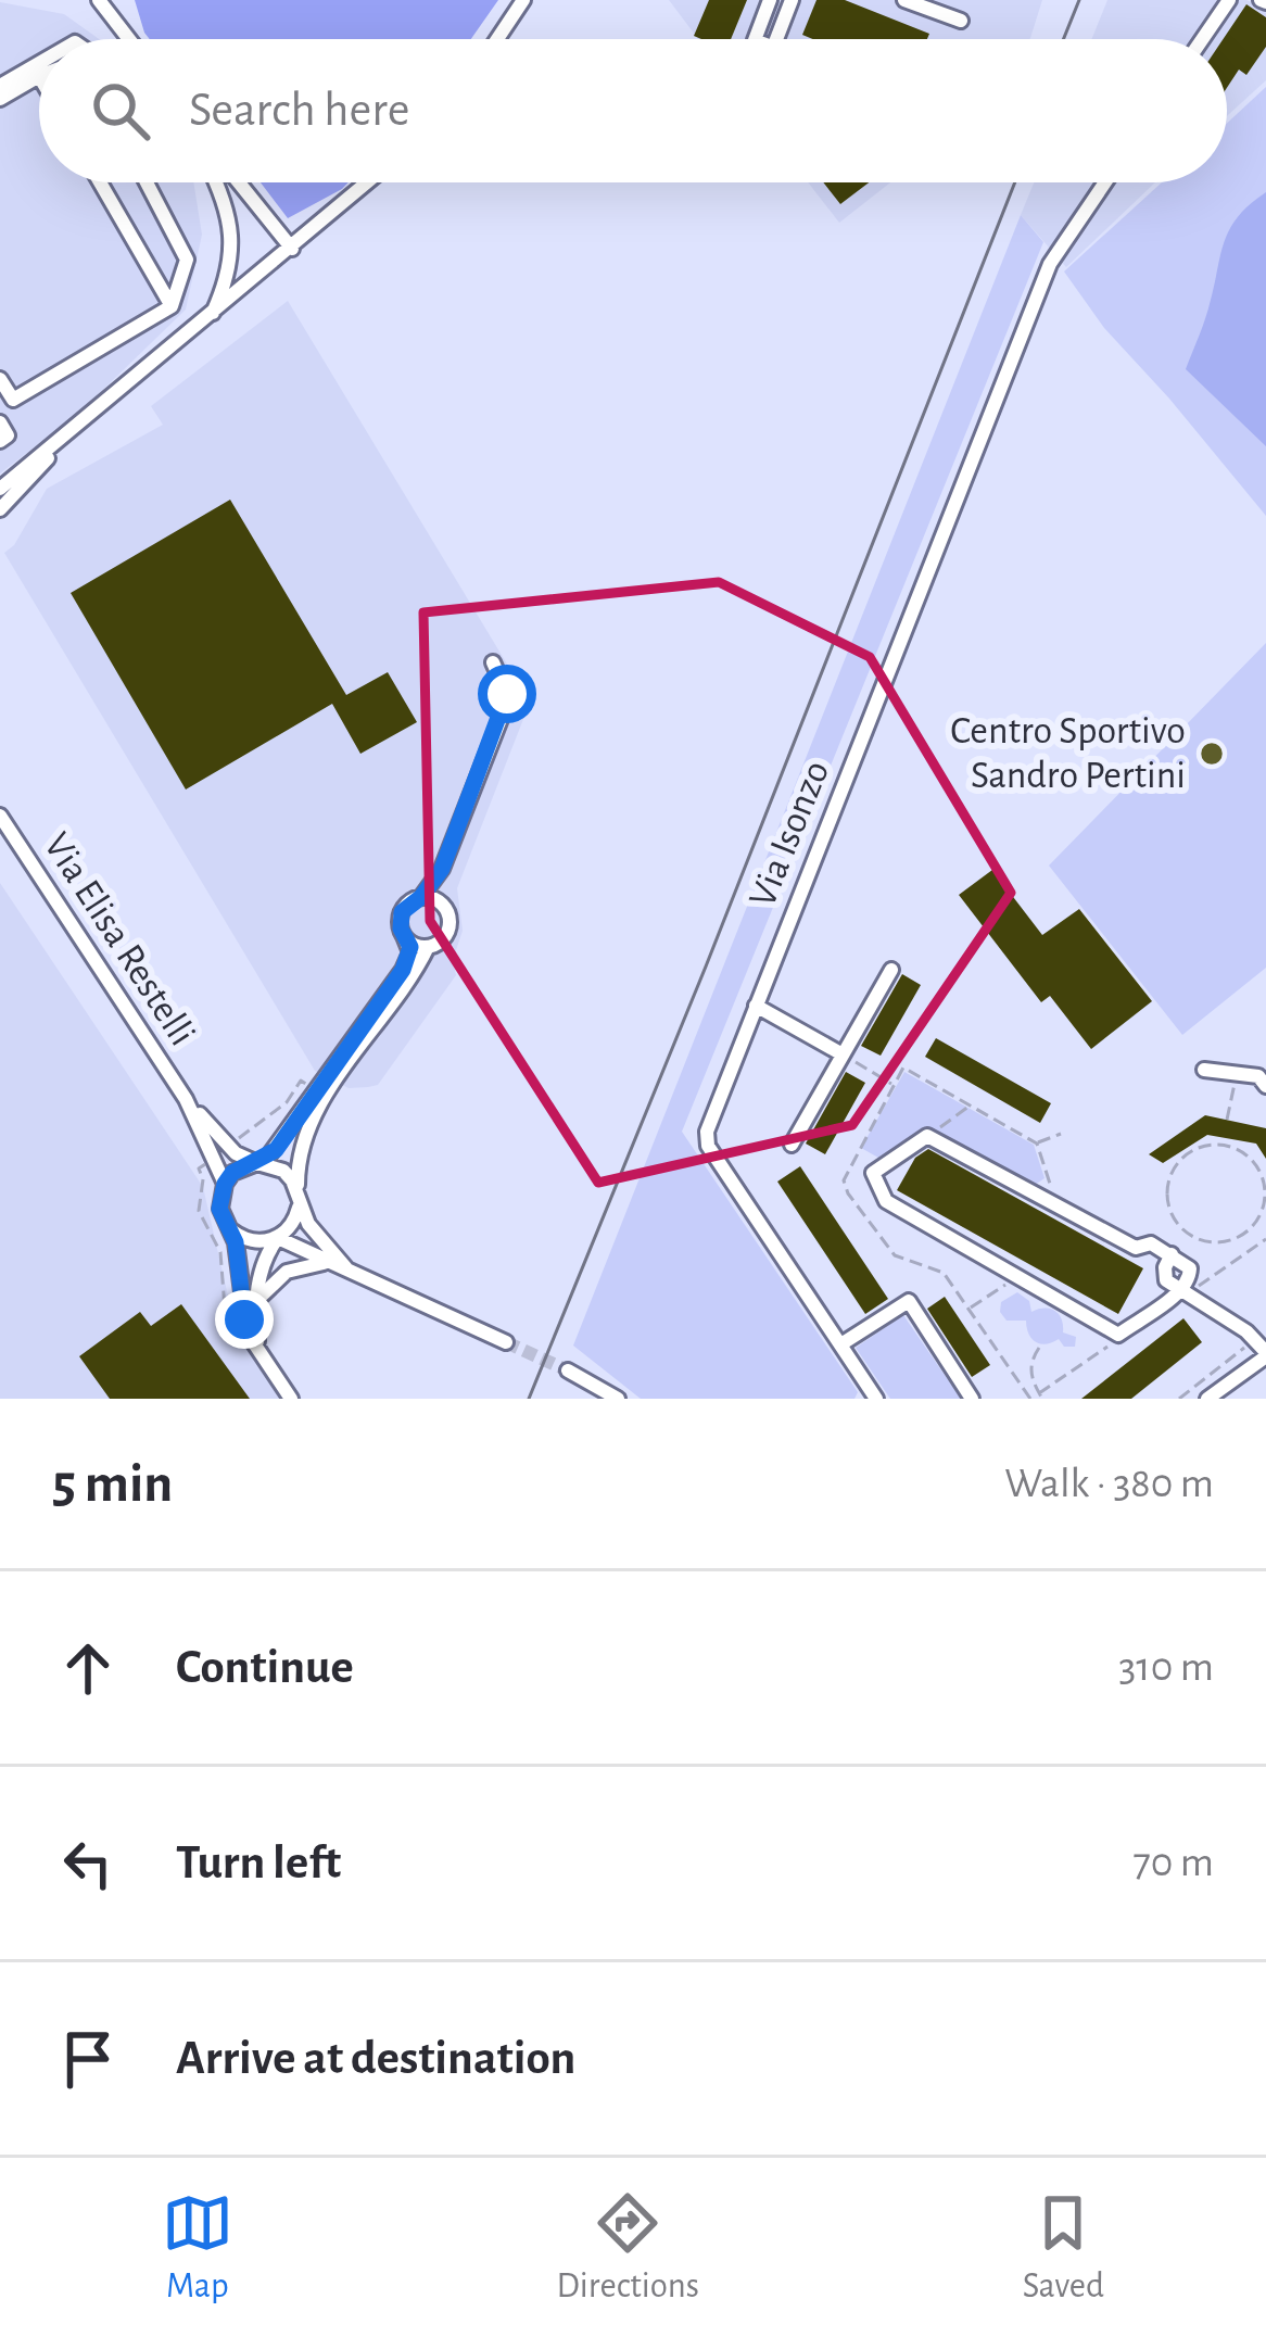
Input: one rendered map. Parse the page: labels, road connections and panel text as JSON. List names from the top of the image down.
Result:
{
  "streets": {
    "street": ["Via Isonzo", "Via Elisa Restelli"]
  },
  "places": ["Centro Sportivo Sandro Pertini"],
  "page": {
    "search": "Search here",
    "heading": ["5 min", "Walk · 380 m"],
    "list": [
      ["Continue", "310 m"],
      ["Turn left", "70 m"],
      "Arrive at destination"
    ],
    "nav": ["Map", "Directions", "Saved"]
  }
}
